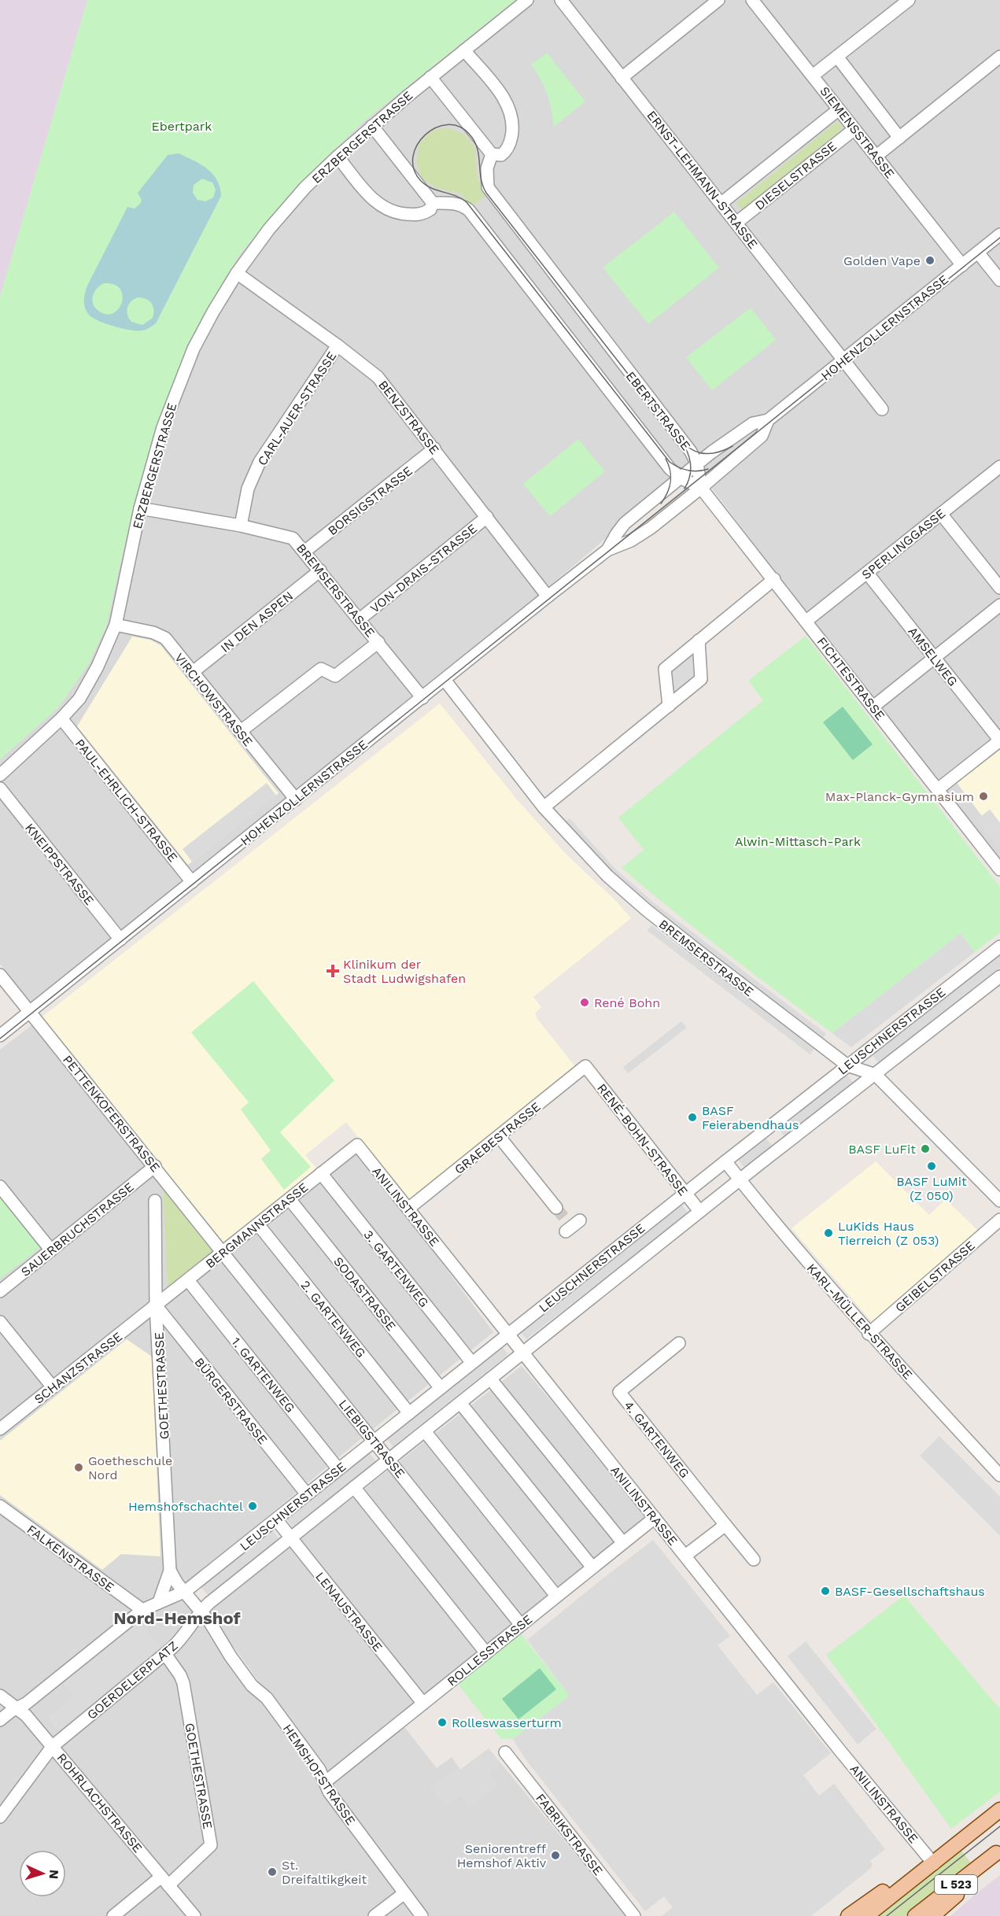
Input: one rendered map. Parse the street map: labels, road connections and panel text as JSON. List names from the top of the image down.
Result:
{
  "streets": {
    "main road": ["L 523"],
    "street": [
      "SIEMENSSTRASSE",
      "ERZBERGERSTRASSE",
      "DIESELSTRASSE",
      "ERNST-LEHMANN-STRASSE",
      "HOHENZOLLERNSTRASSE",
      "CARL-AUER-STRASSE",
      "EBERTSTRASSE",
      "BENZSTRASSE",
      "BORSIGSTRASSE",
      "SPERLINGGASSE",
      "VON-DRAIS-STRASSE",
      "BREMSERSTRASSE",
      "IN DEN ASPEN",
      "AMSELWEG",
      "FICHTESTRASSE",
      "VIRCHOWSTRASSE",
      "PAUL-EHRLICH-STRASSE",
      "KNEIPPSTRASSE",
      "LEUSCHNERSTRASSE",
      "PETTENKOFERSTRASSE",
      "GRAEBESTRASSE",
      "RENÉ-BOHN-STRASSE",
      "ANILINSTRASSE",
      "BERGMANNSTRASSE",
      "SAUERBRUCHSTRASSE",
      "3. GARTENWEG",
      "GEIBELSTRASSE",
      "SODASTRASSE",
      "2. GARTENWEG",
      "KARL-MÜLLER-STRASSE",
      "SCHANZSTRASSE",
      "1. GARTENWEG",
      "GOETHESTRASSE",
      "BÜRGERSTRASSE",
      "LIEBIGSTRASSE",
      "4. GARTENWEG",
      "FALKENSTRASSE",
      "LENAUSTRASSE",
      "ROLLESSTRASSE",
      "GOERDELERPLATZ",
      "HEMSHOFSTRASSE",
      "ROHRLACHSTRASSE",
      "FABRIKSTRASSE"
    ]
  },
  "crossings": [
    ["SIEMENSSTRASSE", "DIESELSTRASSE"],
    ["SIEMENSSTRASSE", "HOHENZOLLERNSTRASSE"],
    ["ERZBERGERSTRASSE", "BENZSTRASSE"],
    ["ERZBERGERSTRASSE", "BREMSERSTRASSE"],
    ["ERZBERGERSTRASSE", "VIRCHOWSTRASSE"],
    ["ERZBERGERSTRASSE", "PAUL-EHRLICH-STRASSE"],
    ["DIESELSTRASSE", "ERNST-LEHMANN-STRASSE"],
    ["ERNST-LEHMANN-STRASSE", "HOHENZOLLERNSTRASSE"],
    ["HOHENZOLLERNSTRASSE", "EBERTSTRASSE"],
    ["HOHENZOLLERNSTRASSE", "BENZSTRASSE"],
    ["HOHENZOLLERNSTRASSE", "BREMSERSTRASSE"],
    ["HOHENZOLLERNSTRASSE", "FICHTESTRASSE"],
    ["HOHENZOLLERNSTRASSE", "VIRCHOWSTRASSE"],
    ["HOHENZOLLERNSTRASSE", "PAUL-EHRLICH-STRASSE"],
    ["HOHENZOLLERNSTRASSE", "KNEIPPSTRASSE"],
    ["HOHENZOLLERNSTRASSE", "PETTENKOFERSTRASSE"],
    ["CARL-AUER-STRASSE", "BENZSTRASSE"],
    ["CARL-AUER-STRASSE", "BREMSERSTRASSE"],
    ["EBERTSTRASSE", "FICHTESTRASSE"],
    ["BENZSTRASSE", "BORSIGSTRASSE"],
    ["BENZSTRASSE", "VON-DRAIS-STRASSE"],
    ["BORSIGSTRASSE", "BREMSERSTRASSE"],
    ["SPERLINGGASSE", "AMSELWEG"],
    ["SPERLINGGASSE", "FICHTESTRASSE"],
    ["VON-DRAIS-STRASSE", "BREMSERSTRASSE"],
    ["BREMSERSTRASSE", "IN DEN ASPEN"],
    ["BREMSERSTRASSE", "LEUSCHNERSTRASSE"],
    ["IN DEN ASPEN", "VIRCHOWSTRASSE"],
    ["LEUSCHNERSTRASSE", "RENÉ-BOHN-STRASSE"],
    ["LEUSCHNERSTRASSE", "ANILINSTRASSE"],
    ["LEUSCHNERSTRASSE", "3. GARTENWEG"],
    ["LEUSCHNERSTRASSE", "SODASTRASSE"],
    ["LEUSCHNERSTRASSE", "2. GARTENWEG"],
    ["LEUSCHNERSTRASSE", "KARL-MÜLLER-STRASSE"],
    ["LEUSCHNERSTRASSE", "1. GARTENWEG"],
    ["LEUSCHNERSTRASSE", "BÜRGERSTRASSE"],
    ["LEUSCHNERSTRASSE", "LIEBIGSTRASSE"],
    ["LEUSCHNERSTRASSE", "LENAUSTRASSE"],
    ["LEUSCHNERSTRASSE", "GOERDELERPLATZ"],
    ["LEUSCHNERSTRASSE", "HEMSHOFSTRASSE"],
    ["PETTENKOFERSTRASSE", "BERGMANNSTRASSE"],
    ["PETTENKOFERSTRASSE", "SAUERBRUCHSTRASSE"],
    ["PETTENKOFERSTRASSE", "LIEBIGSTRASSE"],
    ["GRAEBESTRASSE", "RENÉ-BOHN-STRASSE"],
    ["GRAEBESTRASSE", "ANILINSTRASSE"],
    ["ANILINSTRASSE", "BERGMANNSTRASSE"],
    ["ANILINSTRASSE", "ROLLESSTRASSE"],
    ["ANILINSTRASSE", "L 523"],
    ["BERGMANNSTRASSE", "3. GARTENWEG"],
    ["BERGMANNSTRASSE", "SODASTRASSE"],
    ["BERGMANNSTRASSE", "2. GARTENWEG"],
    ["BERGMANNSTRASSE", "SCHANZSTRASSE"],
    ["BERGMANNSTRASSE", "1. GARTENWEG"],
    ["BERGMANNSTRASSE", "GOETHESTRASSE"],
    ["BERGMANNSTRASSE", "BÜRGERSTRASSE"],
    ["BERGMANNSTRASSE", "LIEBIGSTRASSE"],
    ["GEIBELSTRASSE", "KARL-MÜLLER-STRASSE"],
    ["SCHANZSTRASSE", "GOETHESTRASSE"],
    ["SCHANZSTRASSE", "BÜRGERSTRASSE"],
    ["GOETHESTRASSE", "BÜRGERSTRASSE"],
    ["GOETHESTRASSE", "GOERDELERPLATZ"],
    ["GOETHESTRASSE", "ROHRLACHSTRASSE"],
    ["LIEBIGSTRASSE", "ROLLESSTRASSE"],
    ["LENAUSTRASSE", "ROLLESSTRASSE"],
    ["ROLLESSTRASSE", "HEMSHOFSTRASSE"],
    ["GOERDELERPLATZ", "HEMSHOFSTRASSE"],
    ["GOERDELERPLATZ", "ROHRLACHSTRASSE"]
  ],
  "districts": ["Nord-Hemshof"],
  "parks": ["Ebertpark", "Alwin-Mittasch-Park"],
  "places": {
    "other": [
      "Golden Vape",
      "Max-Planck-Gymnasium",
      "René Bohn",
      "BASF Feierabendhaus",
      "BASF LuFit",
      "BASF LuMit (Z 050)",
      "LuKids Haus Tierreich (Z 053)",
      "Goetheschule Nord",
      "Hemshofschachtel",
      "BASF-Gesellschaftshaus",
      "Rolleswasserturm",
      "Seniorentreff Hemshof Aktiv",
      "St. Dreifaltikgkeit"
    ],
    "health": ["Klinikum der Stadt Ludwigshafen"]
  },
  "north": "right"
}
